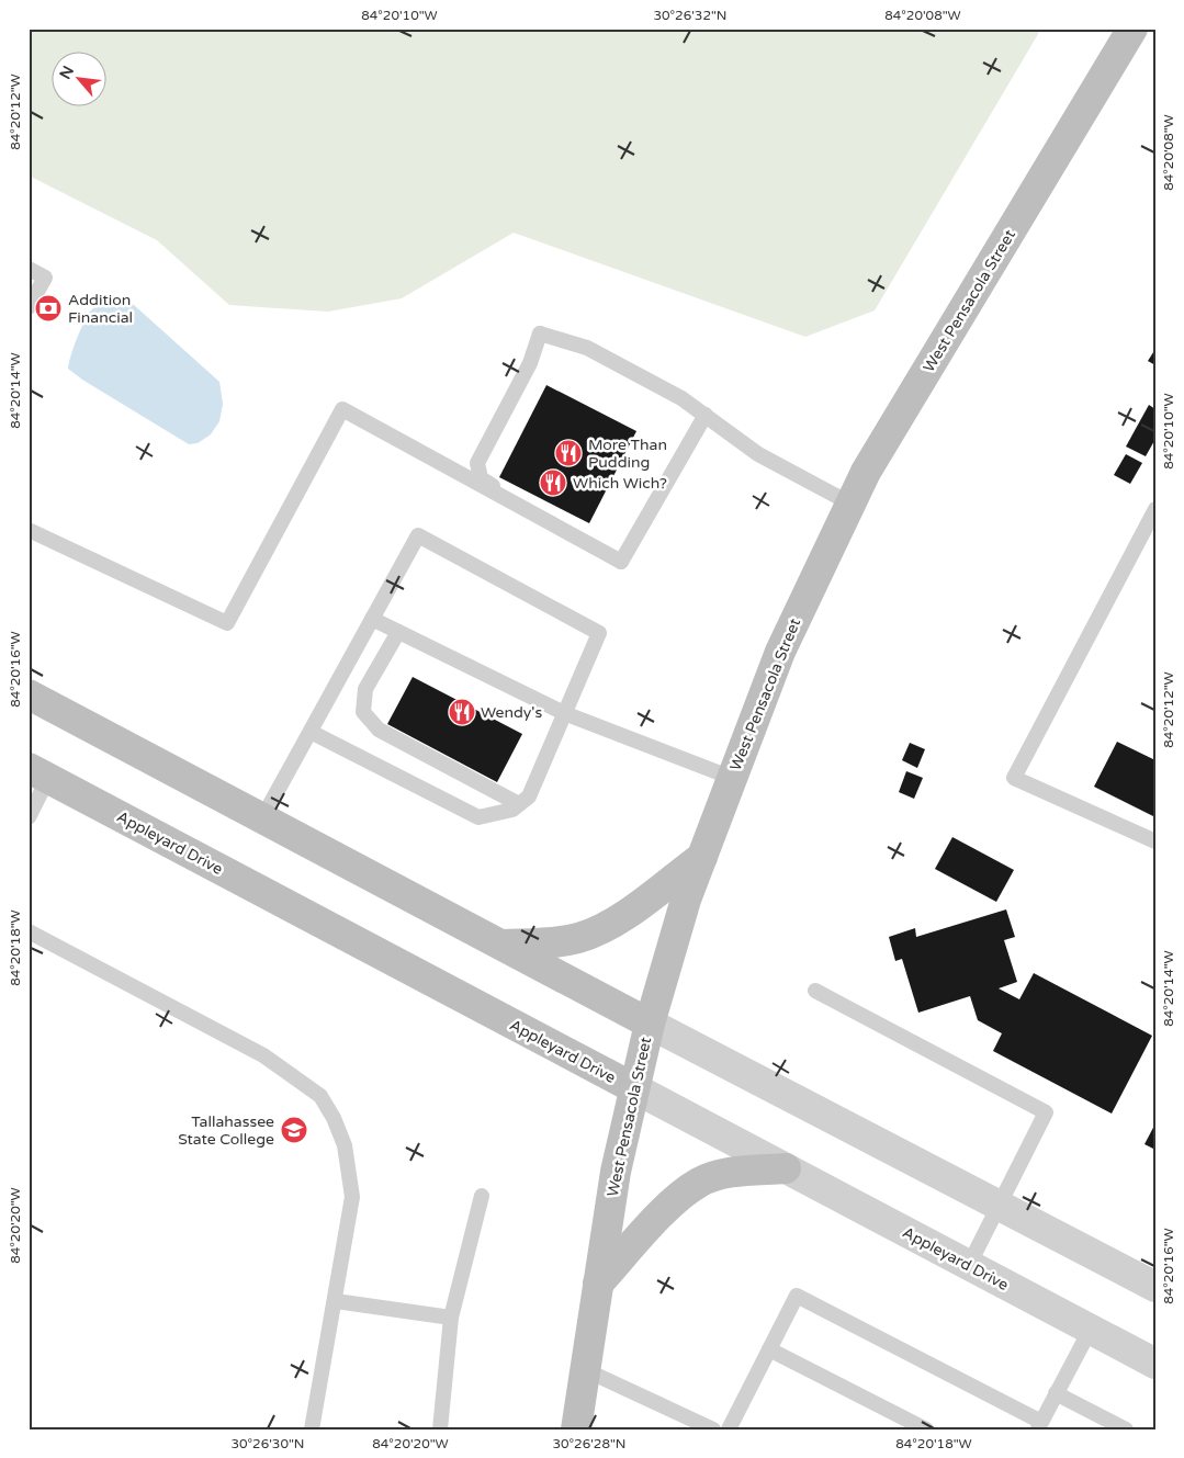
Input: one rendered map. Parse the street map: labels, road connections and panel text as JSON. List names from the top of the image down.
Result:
{
  "streets": {
    "main road": ["West Pensacola Street", "Appleyard Drive"]
  },
  "crossings": [
    ["West Pensacola Street", "Appleyard Drive"]
  ],
  "places": {
    "bank": ["Addition Financial"],
    "restaurant": ["More Than Pudding", "Which Wich?", "Wendy's"],
    "school or university": ["Tallahassee State College"]
  },
  "north": "top left",
  "coordinates": [
    "84°20'10\"W",
    "30°26'32\"N",
    "84°20'08\"W",
    "84°20'12\"W",
    "84°20'14\"W",
    "84°20'16\"W",
    "84°20'18\"W",
    "84°20'20\"W",
    "30°26'30\"N",
    "30°26'28\"N"
  ]
}
